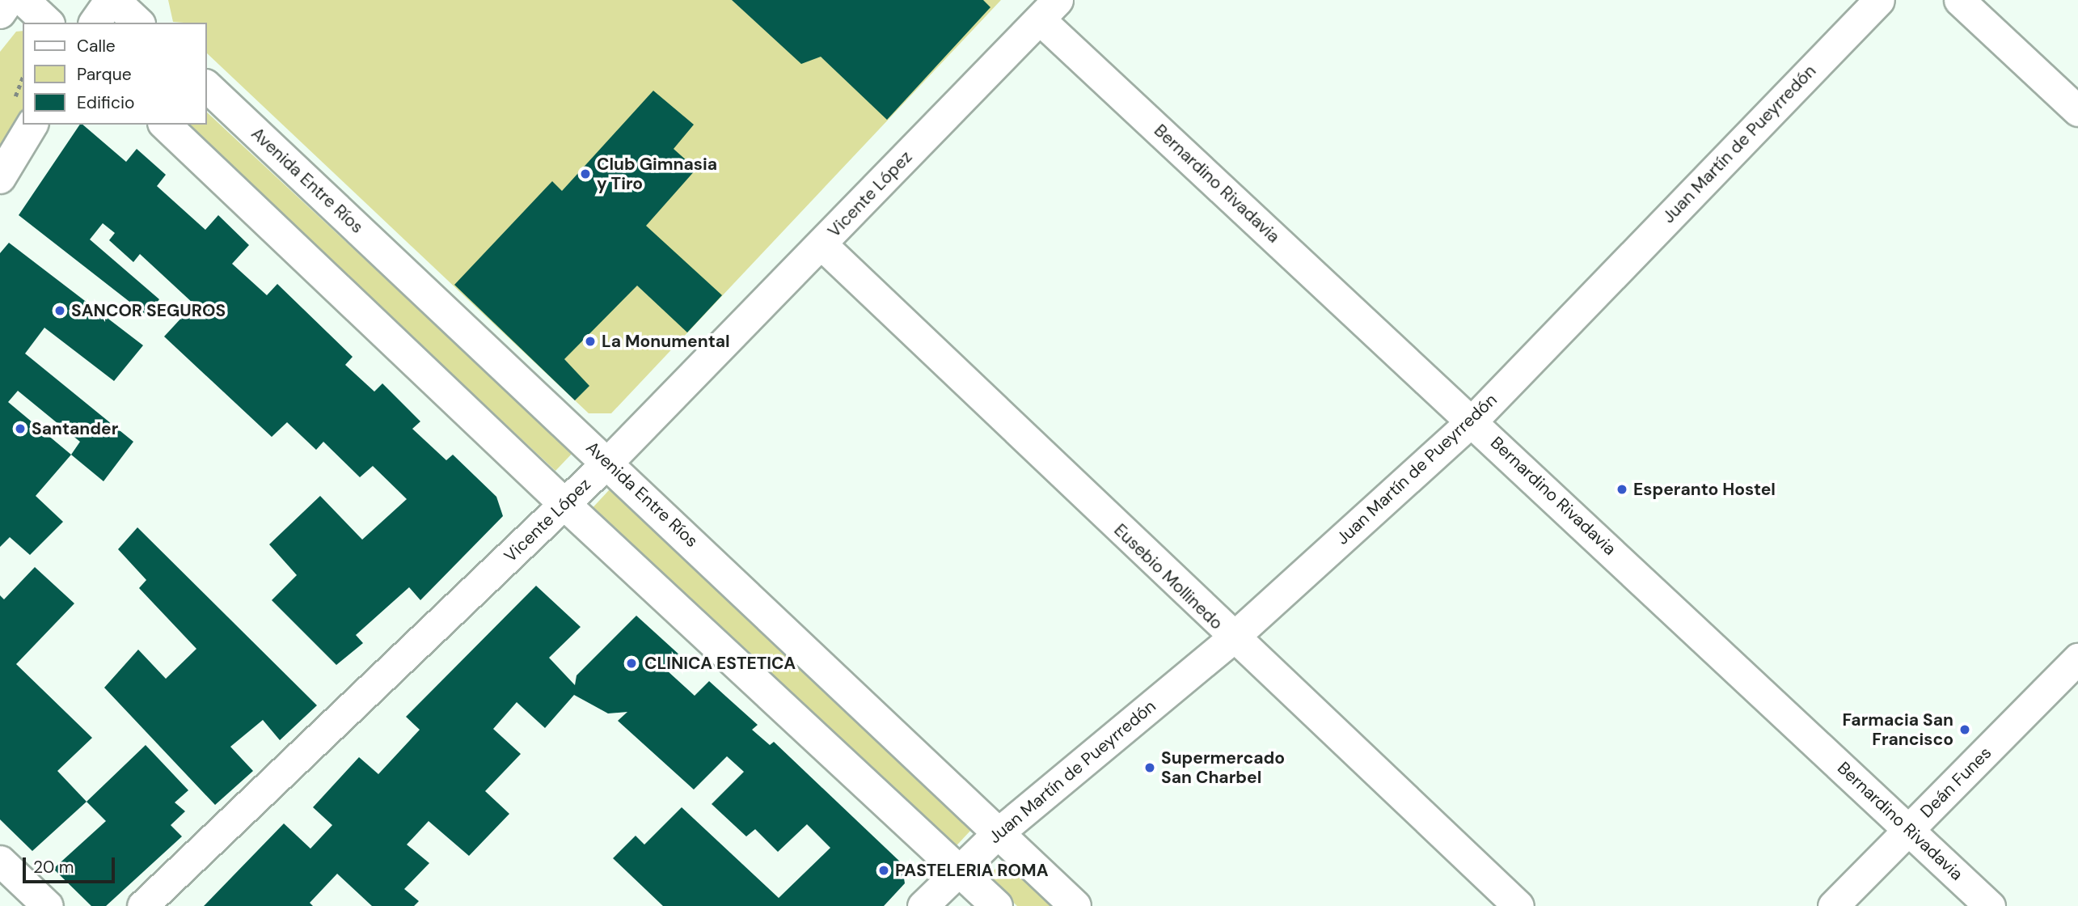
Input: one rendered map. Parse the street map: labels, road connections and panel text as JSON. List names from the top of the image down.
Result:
{
  "streets": {
    "main road": ["Avenida Entre Ríos"],
    "street": [
      "Juan Martín de Pueyrredón",
      "Bernardino Rivadavia",
      "Vicente López",
      "Eusebio Mollinedo",
      "Deán Funes"
    ]
  },
  "crossings": [
    ["Juan Martín de Pueyrredón", "Avenida Entre Ríos"],
    ["Juan Martín de Pueyrredón", "Bernardino Rivadavia"],
    ["Juan Martín de Pueyrredón", "Eusebio Mollinedo"],
    ["Avenida Entre Ríos", "Vicente López"],
    ["Bernardino Rivadavia", "Vicente López"],
    ["Bernardino Rivadavia", "Deán Funes"],
    ["Vicente López", "Eusebio Mollinedo"]
  ],
  "places": [
    "Club Gimnasia y Tiro",
    "SANCOR SEGUROS",
    "La Monumental",
    "Santander",
    "Esperanto Hostel",
    "CLINICA ESTETICA",
    "Farmacia San Francisco",
    "Supermercado San Charbel",
    "PASTELERIA ROMA"
  ],
  "legend": ["Calle", "Parque", "Edificio"],
  "scale_bar": "20 m"
}
